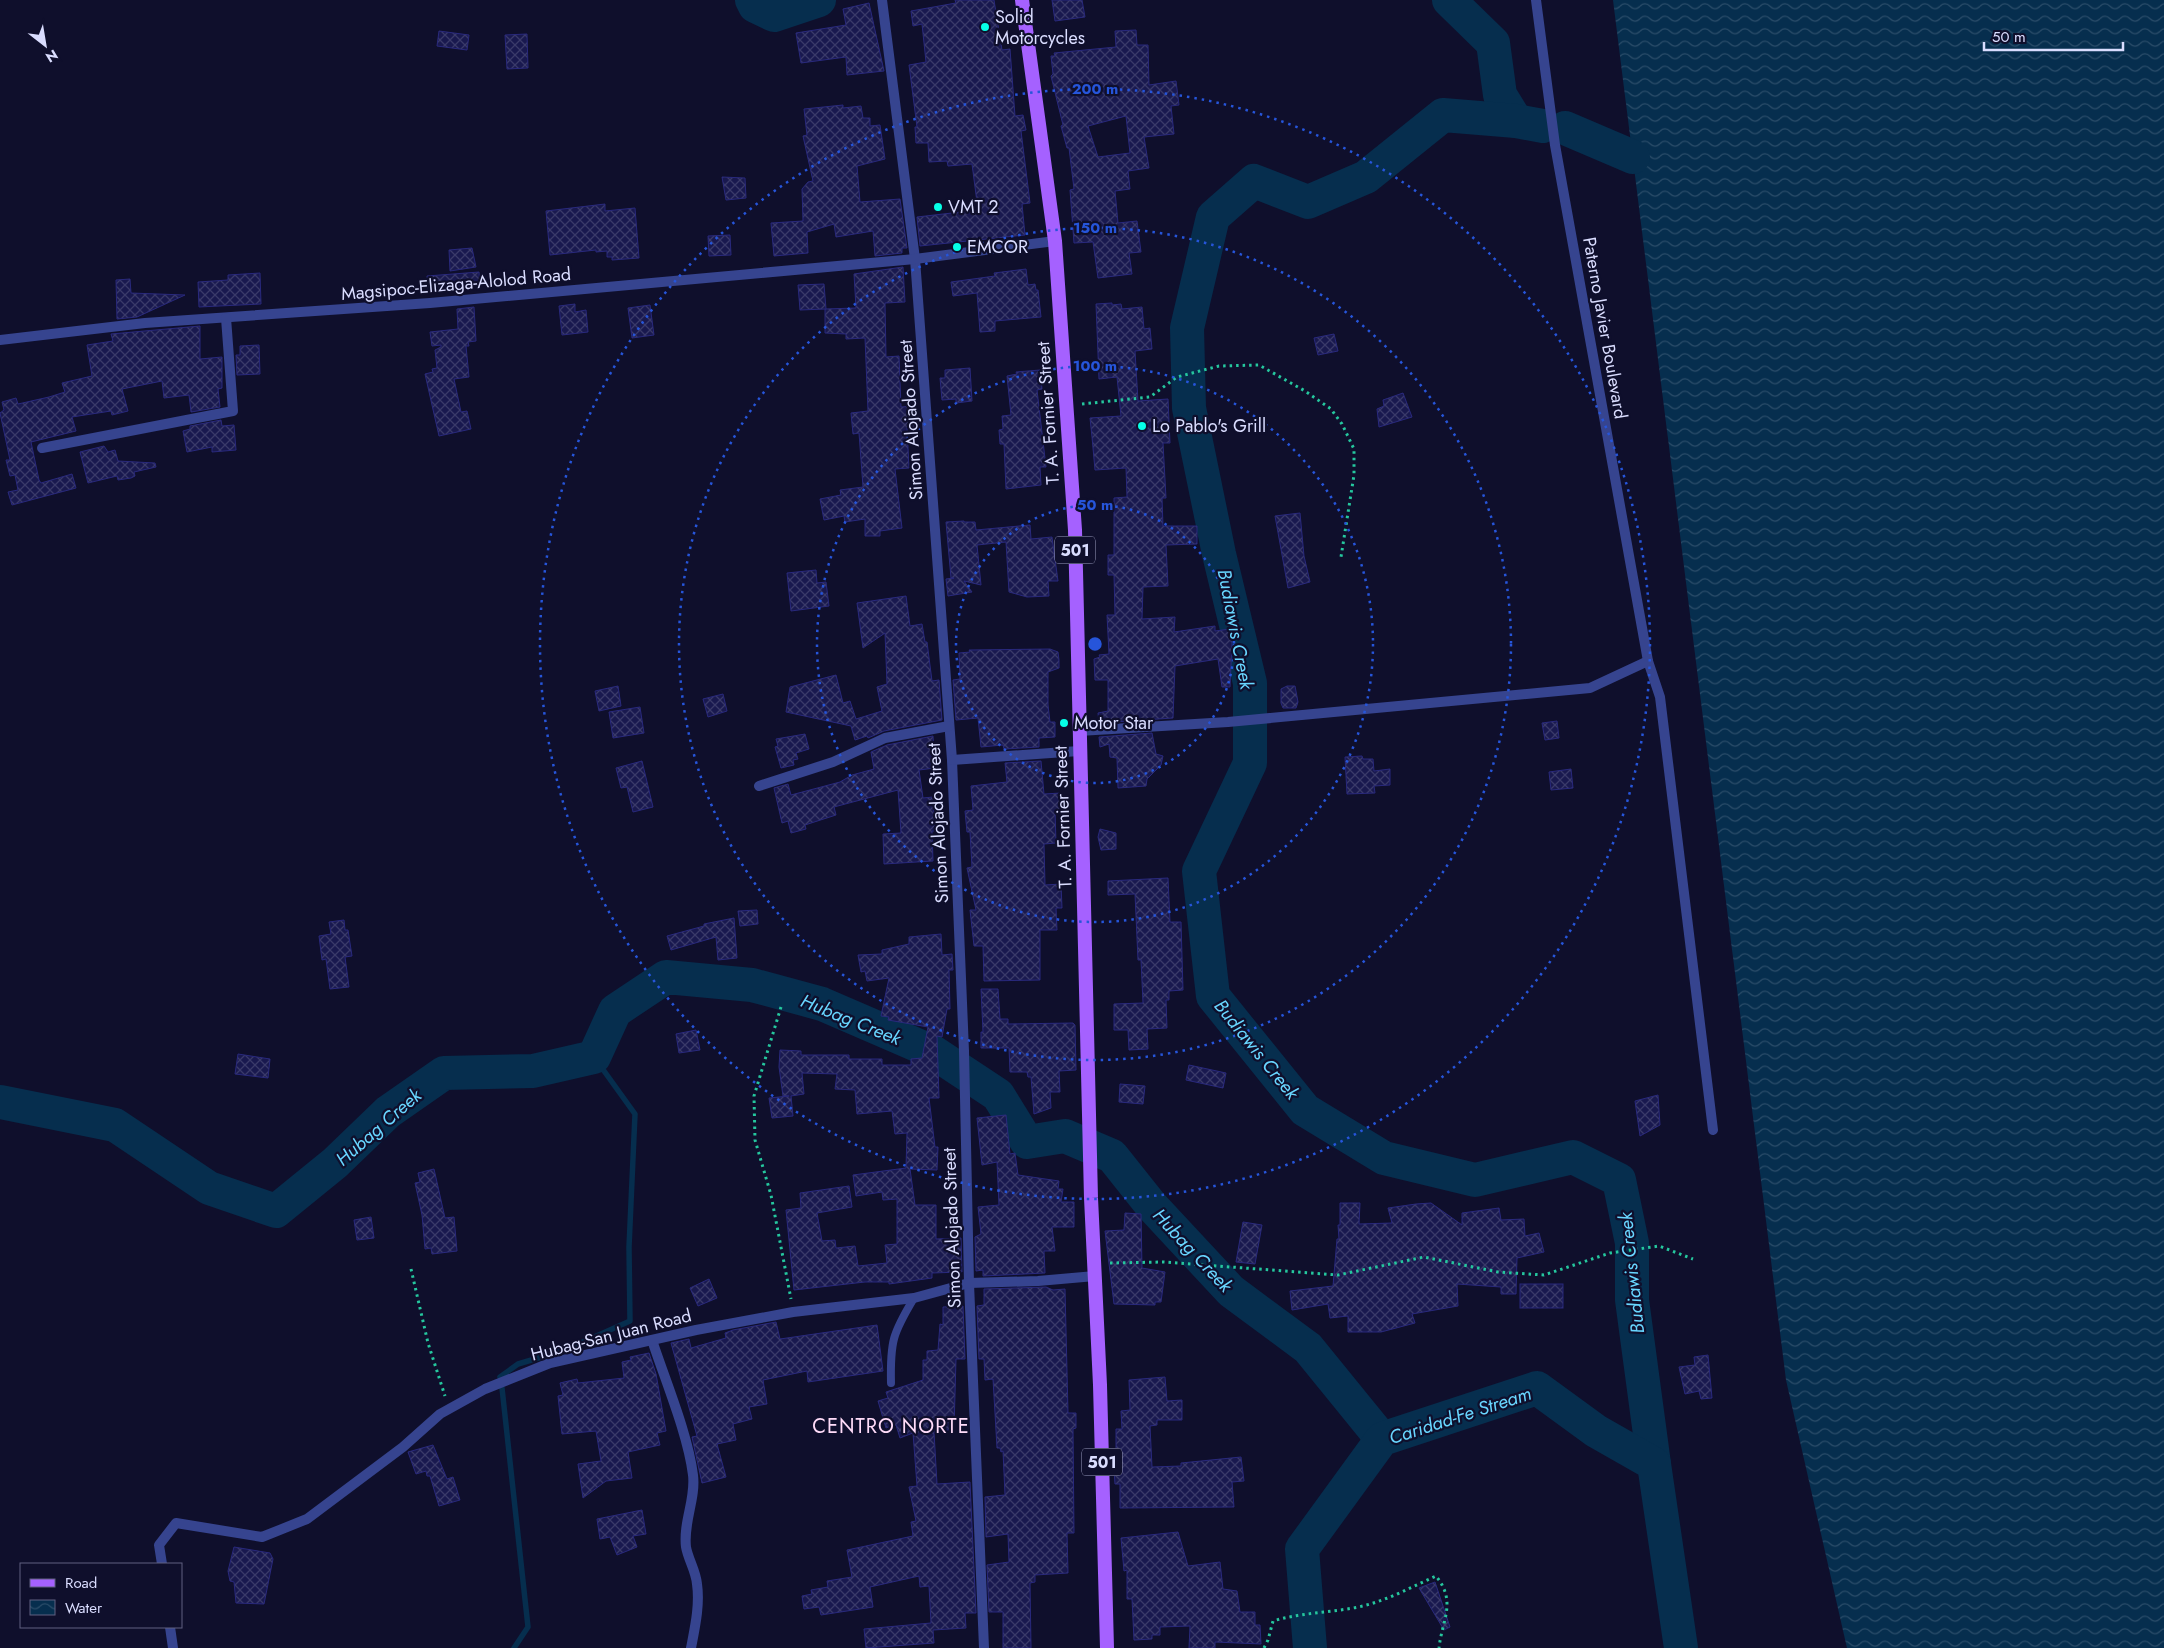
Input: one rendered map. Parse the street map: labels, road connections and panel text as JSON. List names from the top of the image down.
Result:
{
  "streets": {
    "main road": ["T. A. Fornier Street", "501"],
    "street": [
      "Magsipoc-Elizaga-Alolod Road",
      "Paterno Javier Boulevard",
      "Simon Alojado Street",
      "Hubag-San Juan Road"
    ]
  },
  "crossings": [
    ["Magsipoc-Elizaga-Alolod Road", "T. A. Fornier Street"],
    ["Magsipoc-Elizaga-Alolod Road", "Simon Alojado Street"],
    ["T. A. Fornier Street", "501"],
    ["T. A. Fornier Street", "Hubag-San Juan Road"],
    ["Simon Alojado Street", "Hubag-San Juan Road"],
    ["501", "Hubag-San Juan Road"]
  ],
  "districts": ["CENTRO NORTE"],
  "water": ["Budiawis Creek", "Hubag Creek", "Caridad-Fe Stream"],
  "places": [
    "Solid Motorcycles",
    "VMT 2",
    "EMCOR",
    "Lo Pablo's Grill",
    "Motor Star"
  ],
  "legend": ["Road", "Water"],
  "scale_bar": "50 m",
  "north": "bottom right",
  "rings": [
    "200 m",
    "150 m",
    "100 m",
    "50 m"
  ]
}
